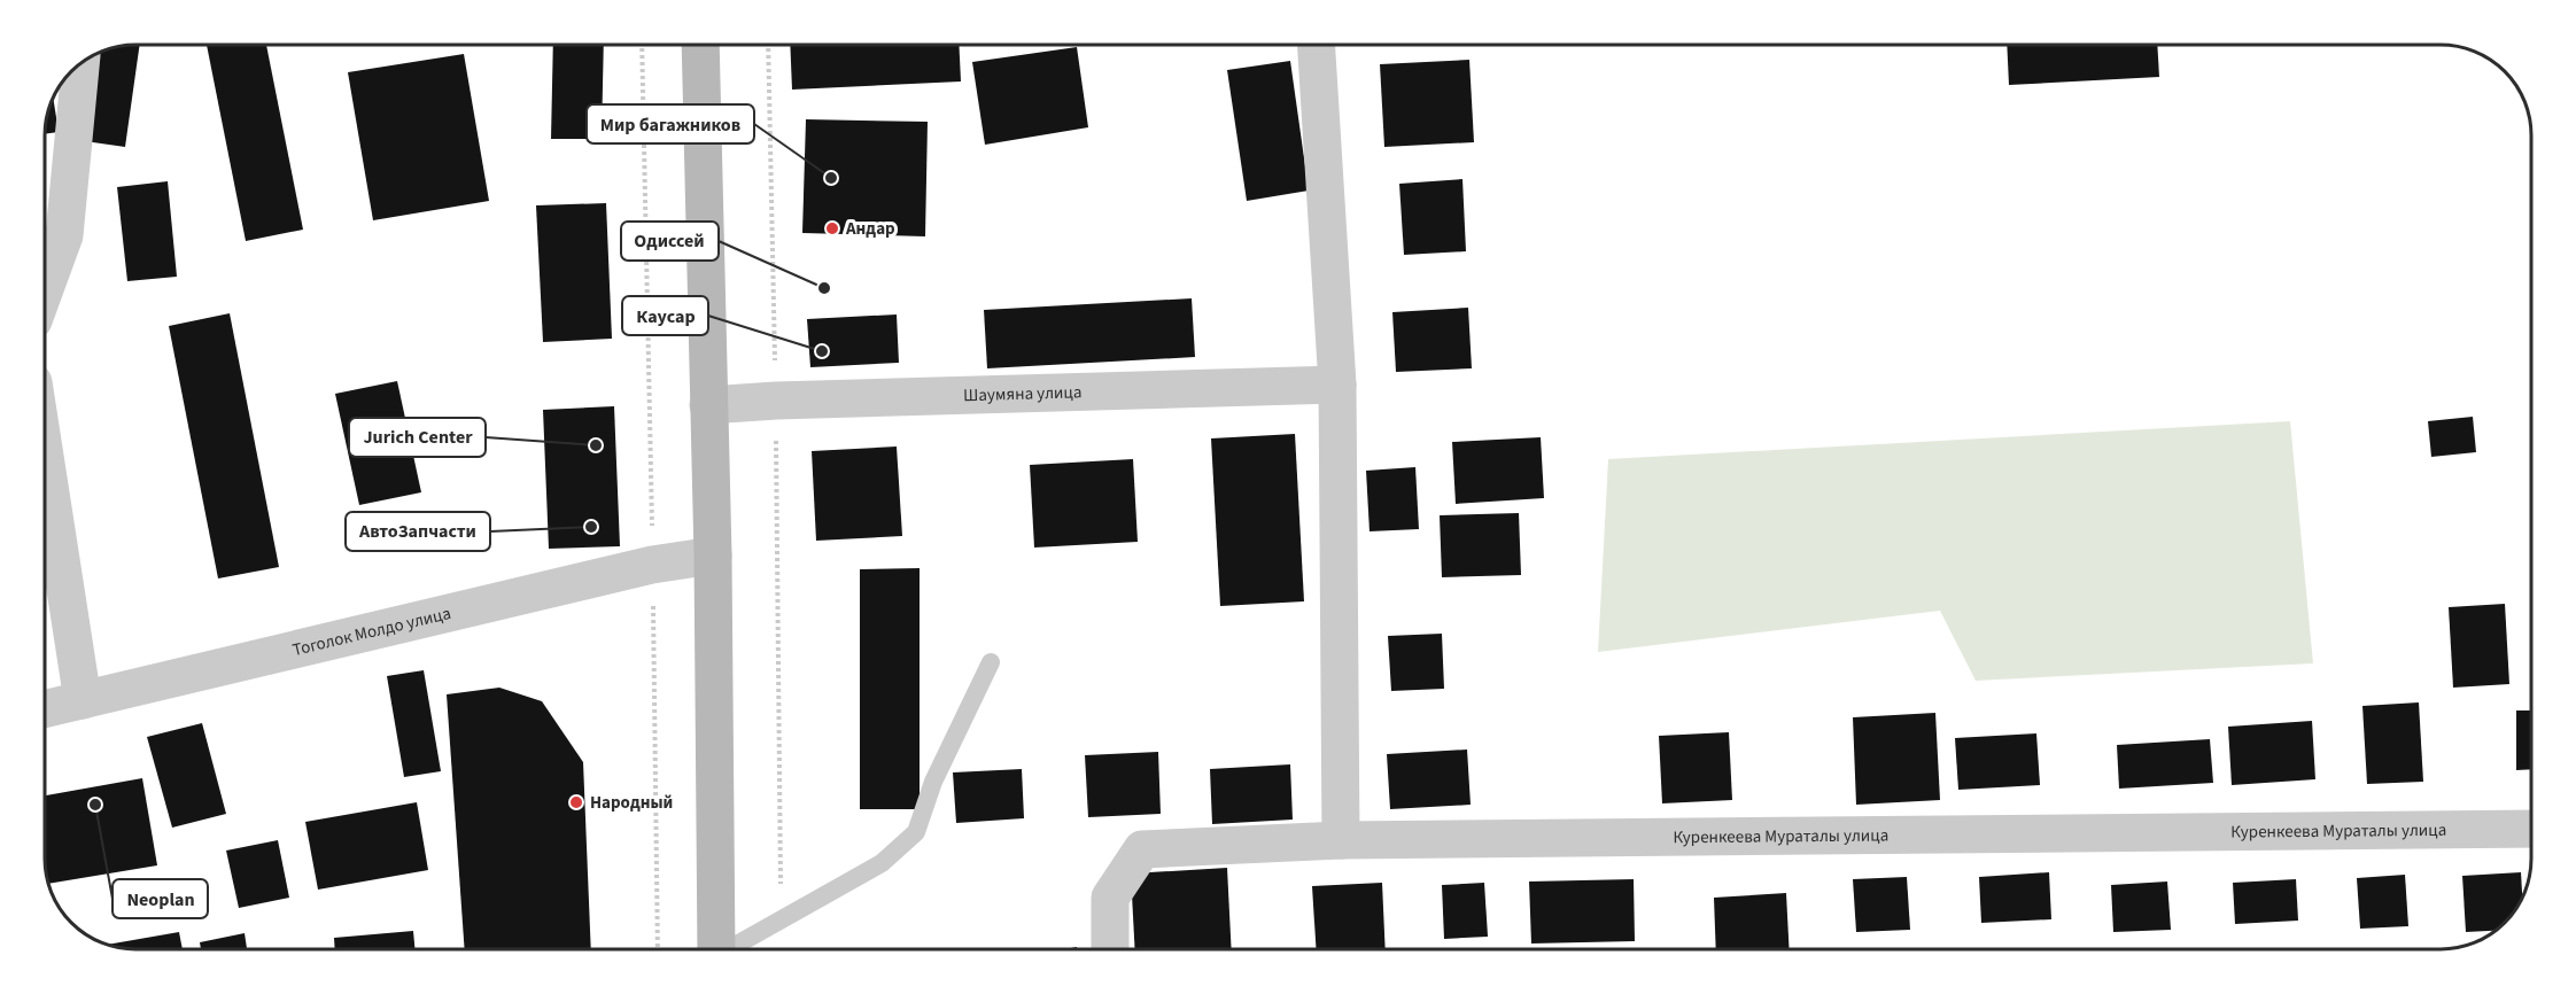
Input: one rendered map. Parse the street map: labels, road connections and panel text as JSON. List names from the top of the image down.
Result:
{
  "streets": {
    "street": ["Шаумяна улица", "Тоголок Молдо улица", "Куренкеева Мураталы улица"]
  },
  "places": [
    "Мир багажников",
    "Андар",
    "Одиссей",
    "Каусар",
    "Jurich Center",
    "АвтоЗапчасти",
    "Народный",
    "Neoplan"
  ]
}
